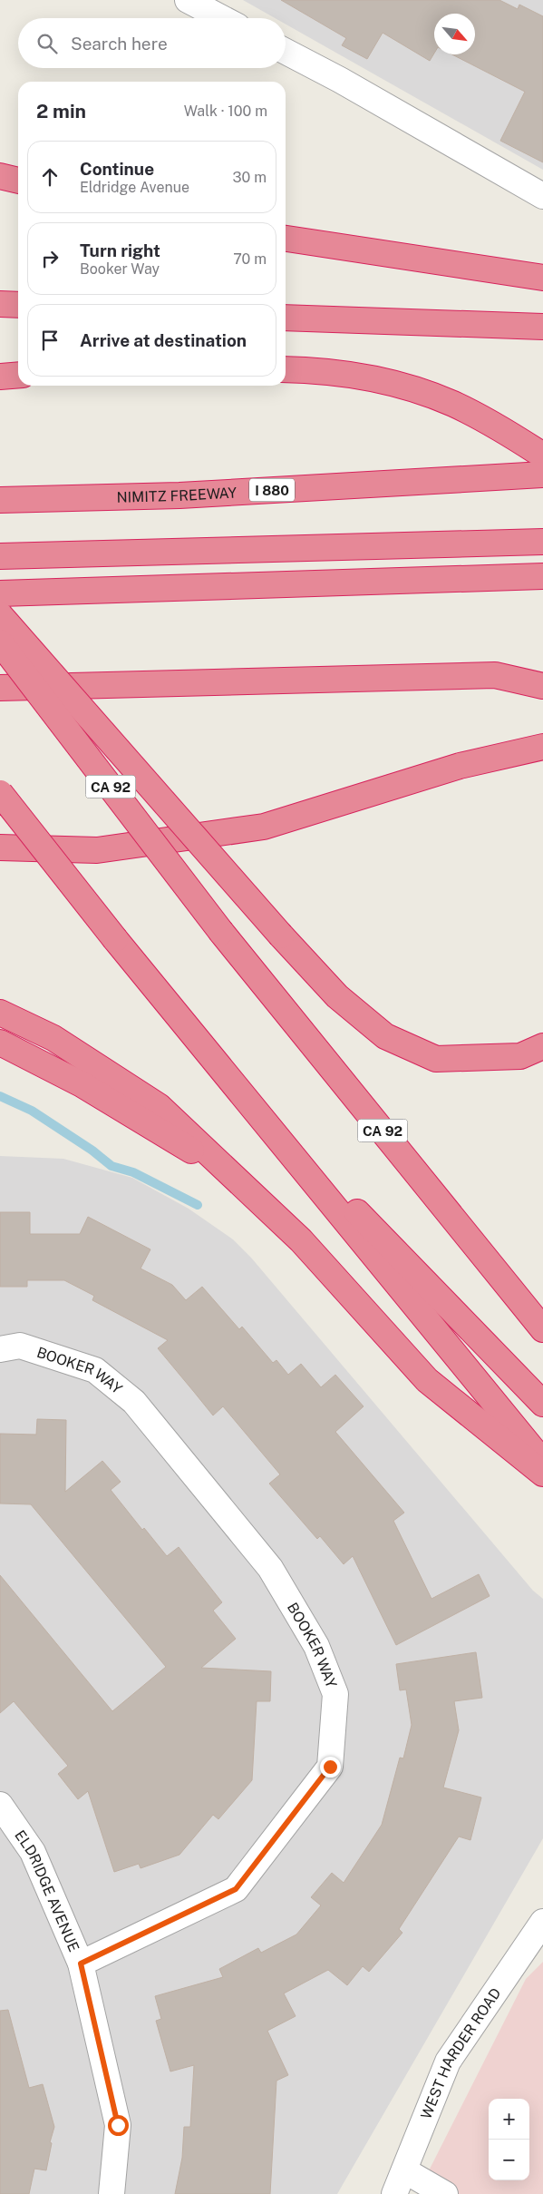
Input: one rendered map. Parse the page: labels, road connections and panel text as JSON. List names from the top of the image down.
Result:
{
  "streets": {
    "highway": ["I 880", "NIMITZ FREEWAY", "CA 92"],
    "street": ["BOOKER WAY", "ELDRIDGE AVENUE", "WEST HARDER ROAD"]
  },
  "crossings": [
    ["BOOKER WAY", "ELDRIDGE AVENUE"]
  ],
  "north": "bottom right",
  "page": {
    "search": "Search here",
    "heading": ["2 min", "Walk · 100 m"],
    "list": [
      ["Continue", "Eldridge Avenue", "30 m"],
      ["Turn right", "Booker Way", "70 m"],
      "Arrive at destination"
    ],
    "map_buttons": ["+", "−"]
  }
}
